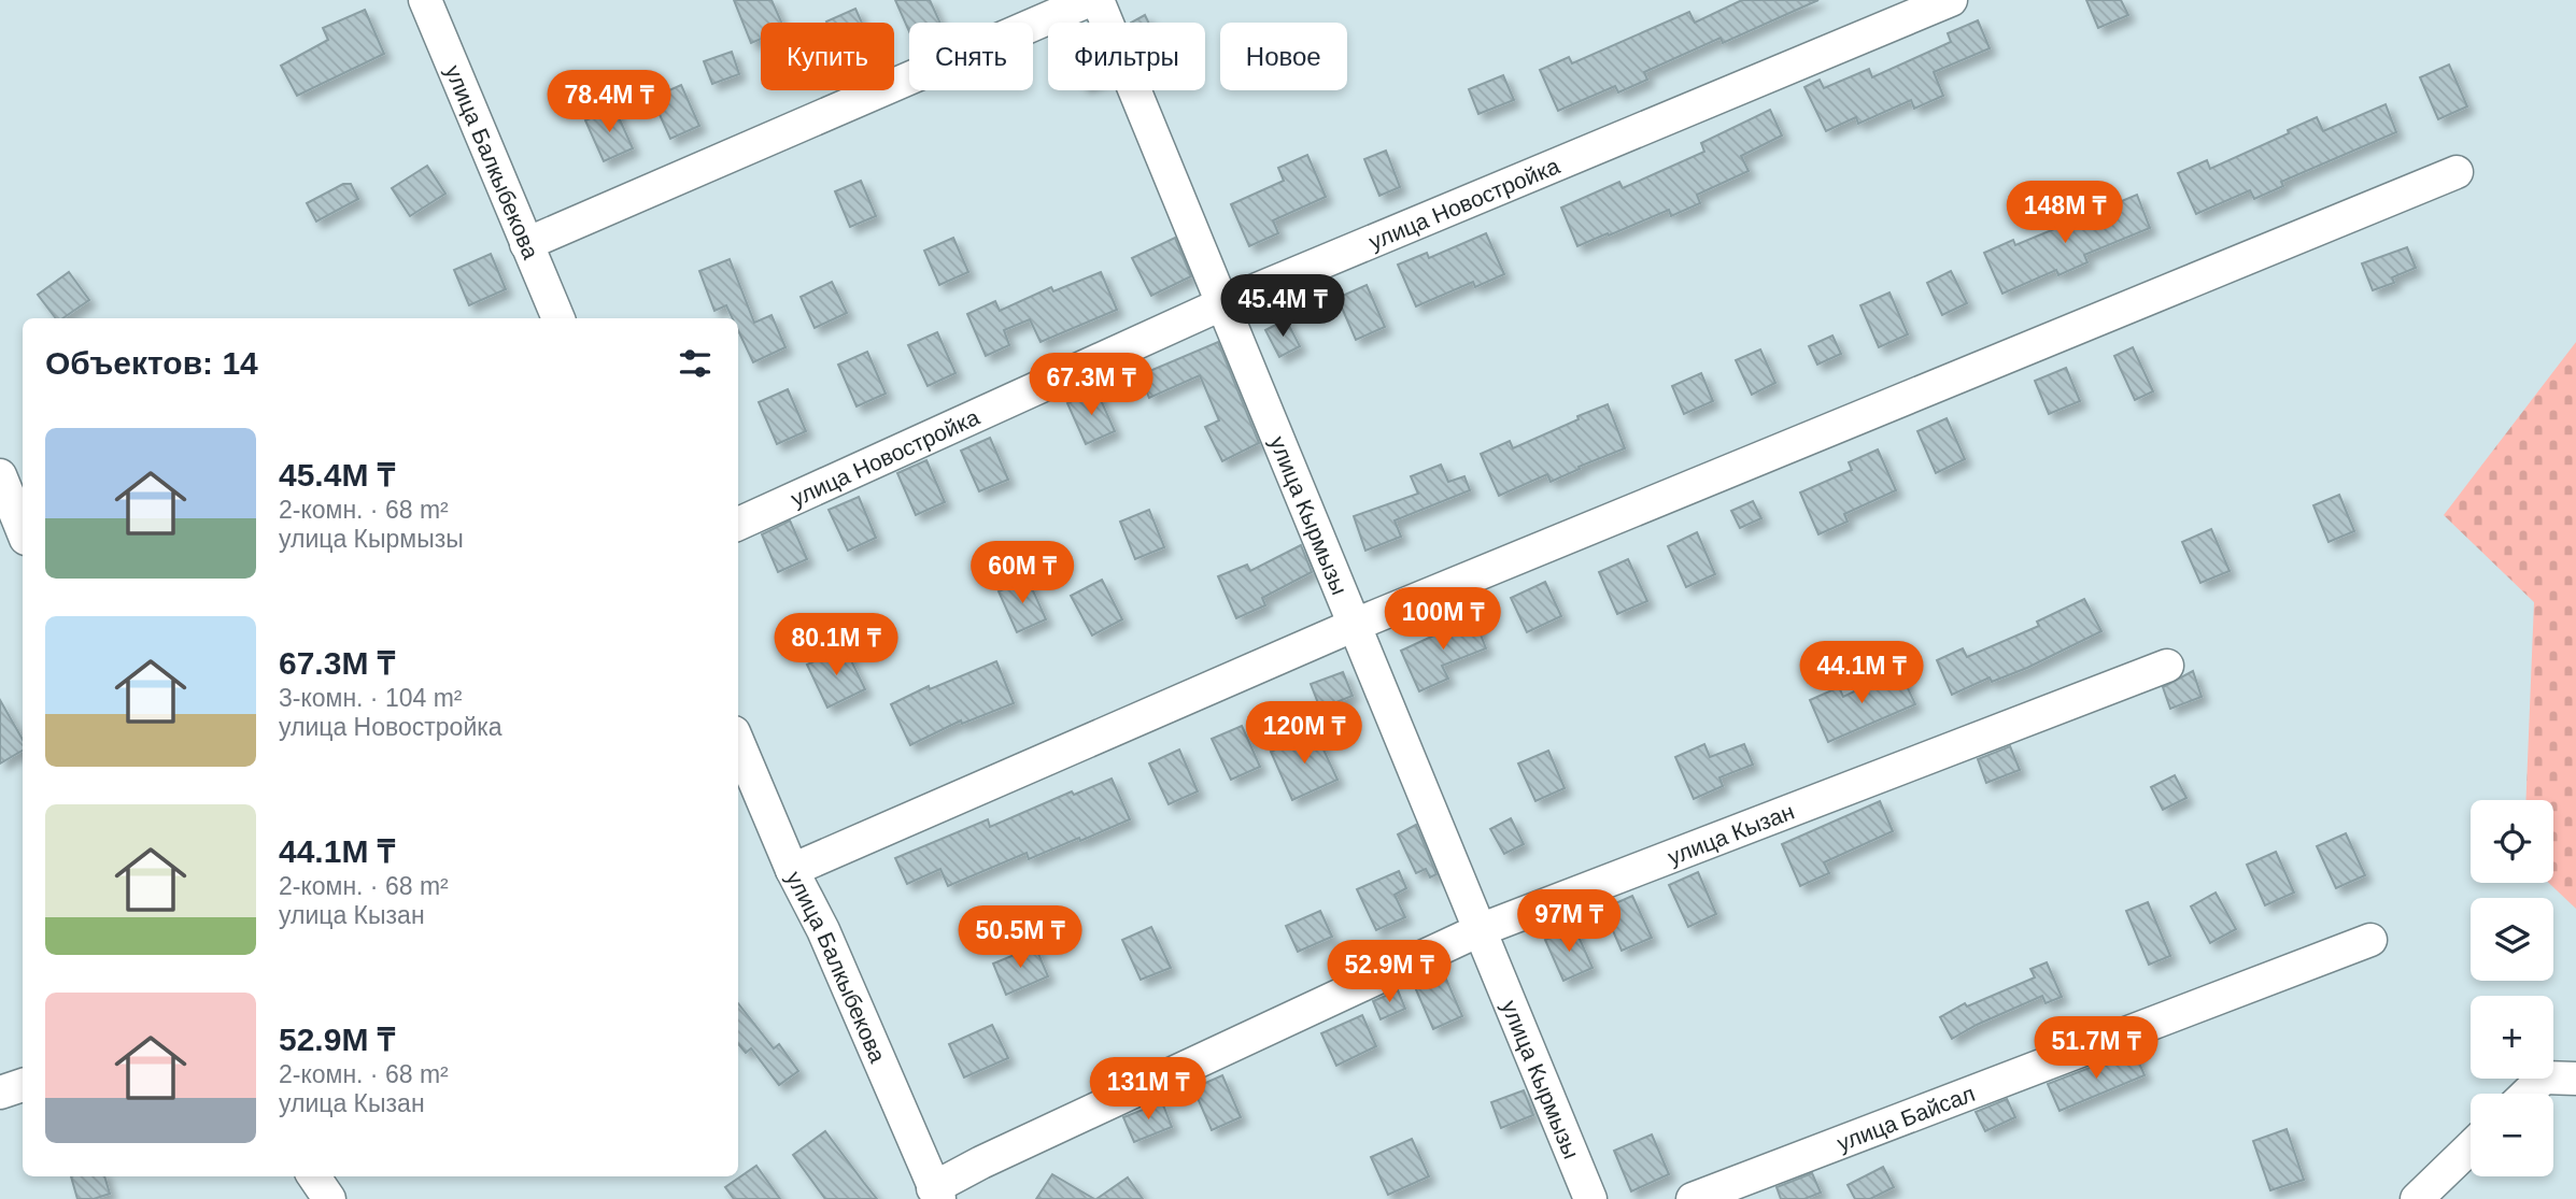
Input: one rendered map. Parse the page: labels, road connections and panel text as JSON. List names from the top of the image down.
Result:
{
  "streets": {
    "street": [
      "улица Балкыбекова",
      "улица Новостройка",
      "улица Кырмызы",
      "улица Кызан",
      "улица Байсал"
    ]
  },
  "crossings": [
    ["улица Балкыбекова", "улица Кызан"],
    ["улица Новостройка", "улица Кырмызы"],
    ["улица Кырмызы", "улица Кызан"]
  ],
  "page": {
    "chip": [
      "Купить",
      "Снять",
      "Фильтры",
      "Новое"
    ],
    "price": [
      "78.4M ₸",
      "148M ₸",
      "45.4M ₸",
      "67.3M ₸",
      "60M ₸",
      "100M ₸",
      "80.1M ₸",
      "44.1M ₸",
      "120M ₸",
      "97M ₸",
      "50.5M ₸",
      "52.9M ₸",
      "51.7M ₸",
      "131M ₸"
    ],
    "heading": "Объектов: 14",
    "list": [
      {
        "name": "45.4M ₸",
        "note": "2-комн. · 68 m² · улица Кырмызы"
      },
      {
        "name": "67.3M ₸",
        "note": "3-комн. · 104 m² · улица Новостройка"
      },
      {
        "name": "44.1M ₸",
        "note": "2-комн. · 68 m² · улица Кызан"
      },
      {
        "name": "52.9M ₸",
        "note": "2-комн. · 68 m² · улица Кызан"
      }
    ],
    "map_buttons": ["+", "−"]
  }
}
